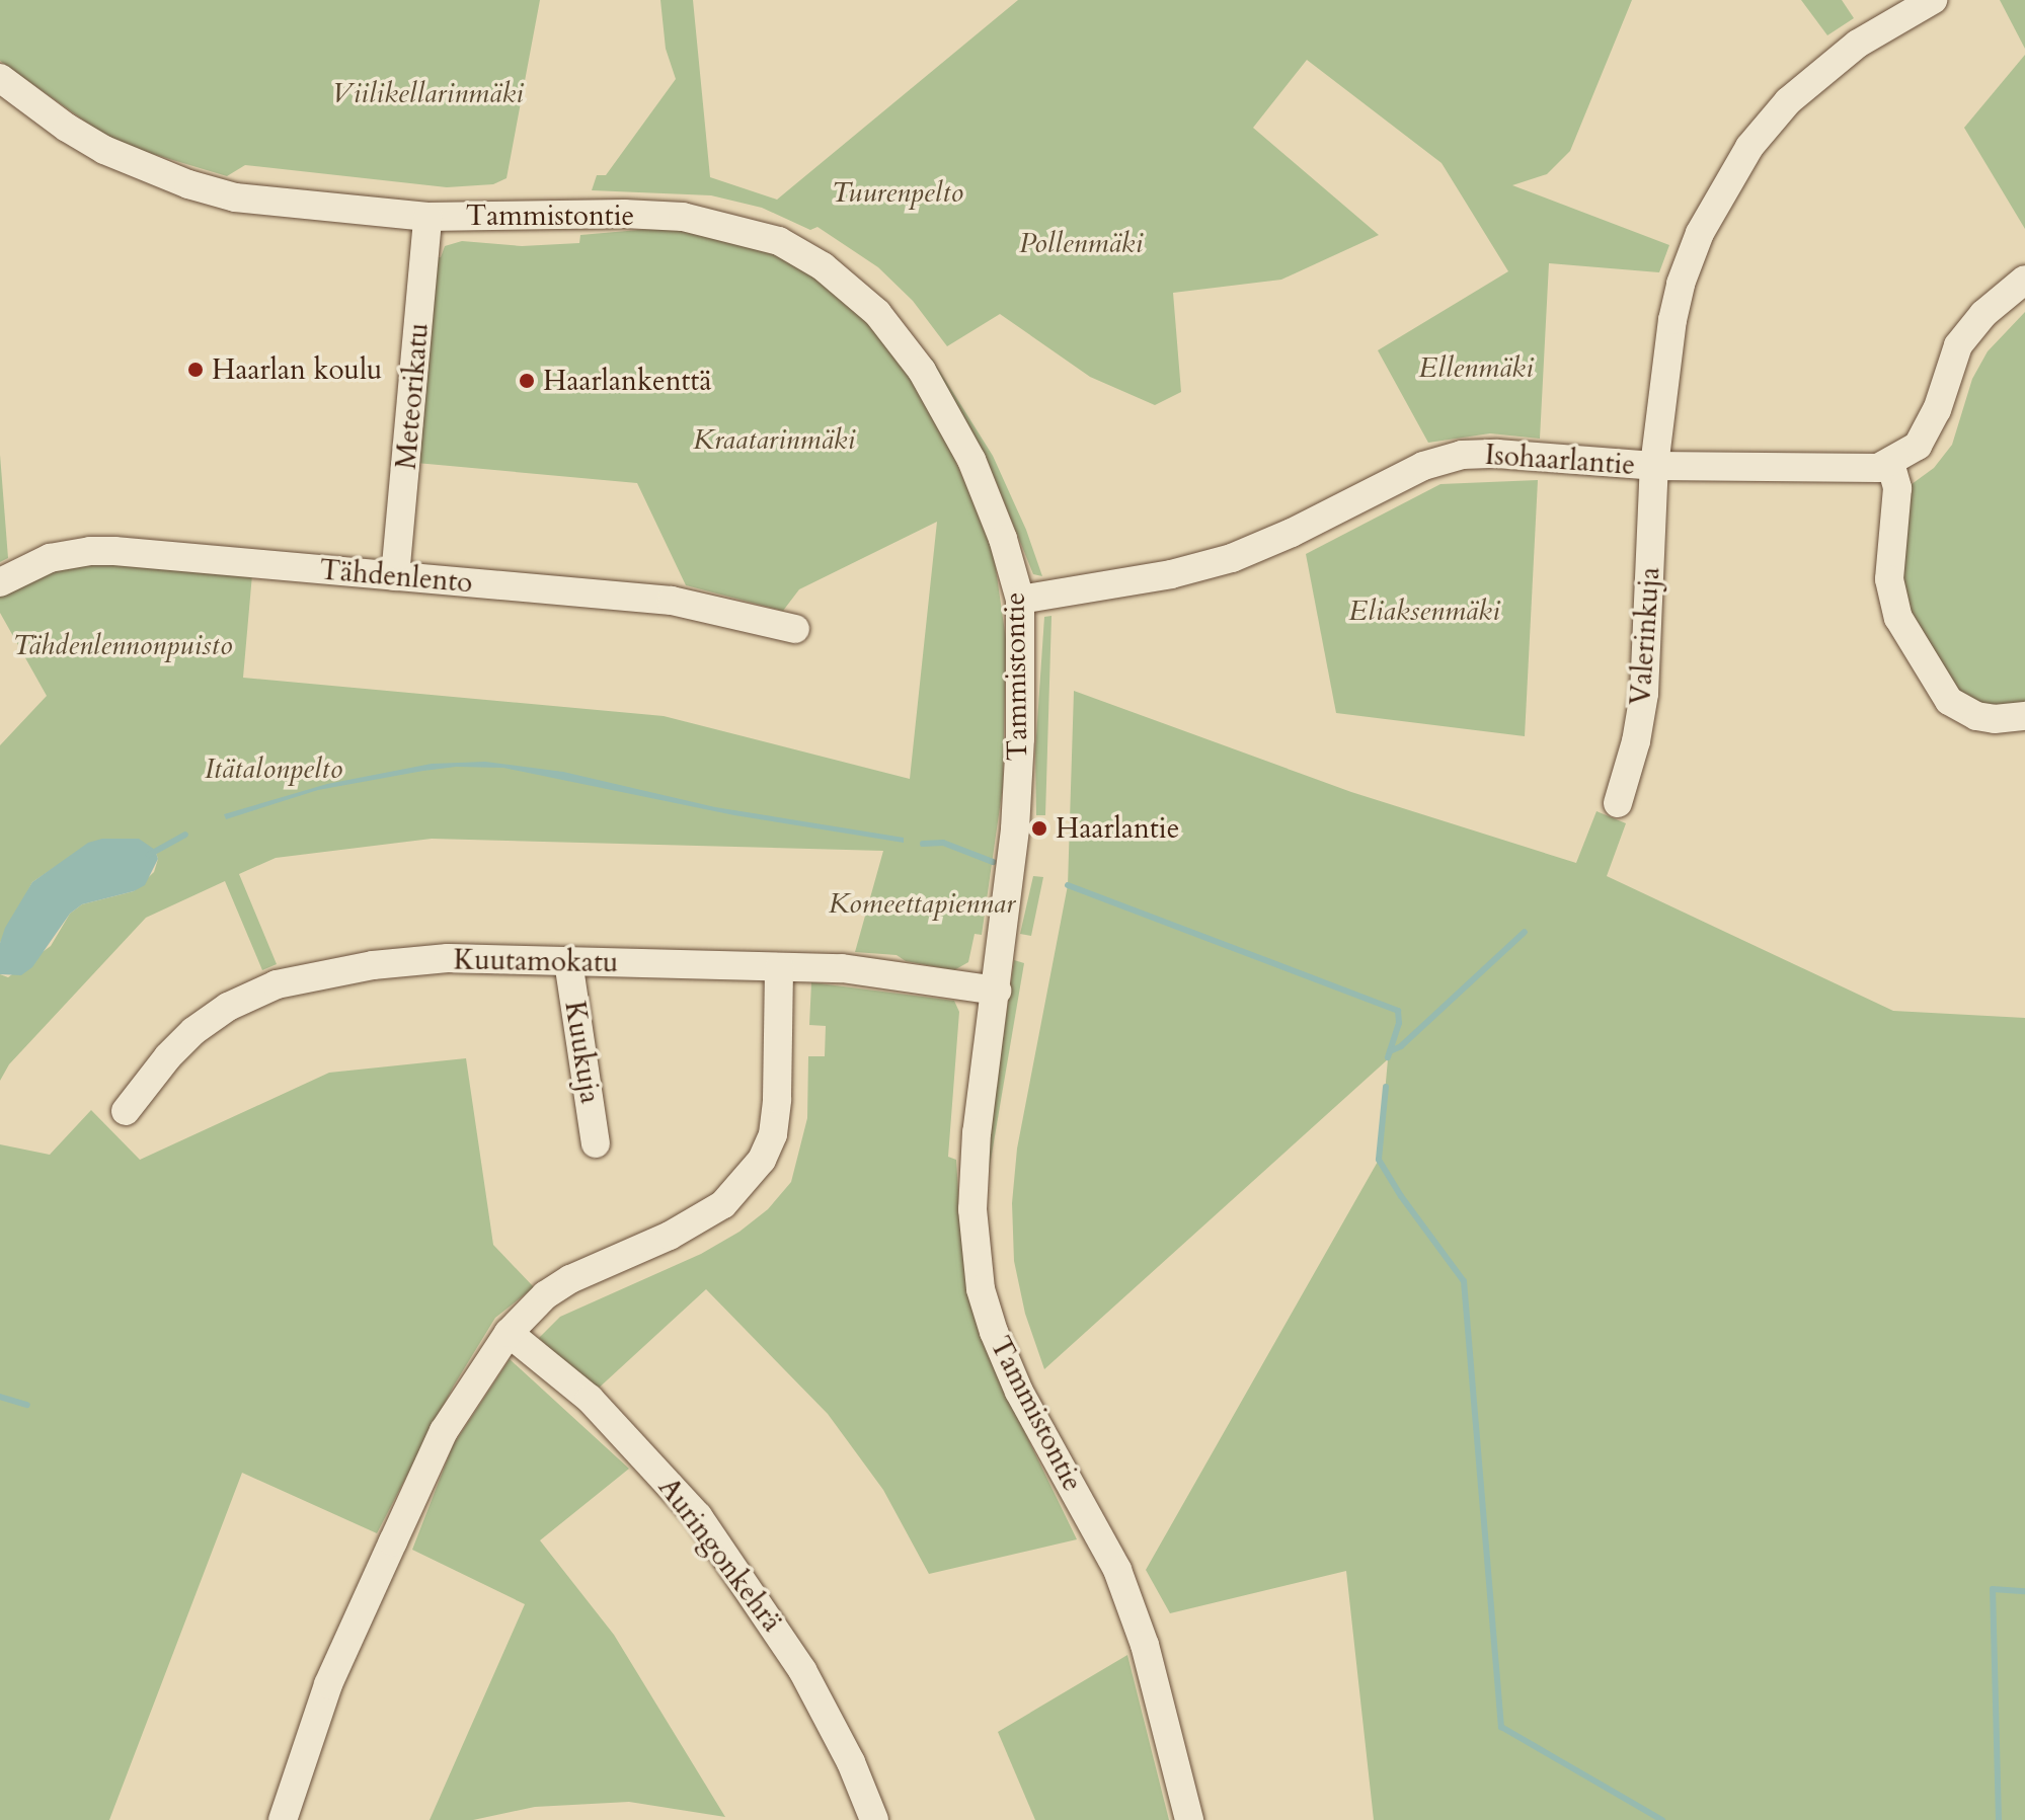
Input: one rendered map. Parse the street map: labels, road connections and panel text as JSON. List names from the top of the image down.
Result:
{
  "streets": {
    "street": [
      "Tammistontie",
      "Meteorikatu",
      "Isohaarlantie",
      "Tähdenlento",
      "Valerinkuja",
      "Kuutamokatu",
      "Kuukuja",
      "Auringonkehrä"
    ]
  },
  "crossings": [
    ["Tammistontie", "Meteorikatu"],
    ["Tammistontie", "Isohaarlantie"],
    ["Tammistontie", "Kuutamokatu"],
    ["Meteorikatu", "Tähdenlento"],
    ["Isohaarlantie", "Valerinkuja"],
    ["Kuutamokatu", "Kuukuja"]
  ],
  "parks": [
    "Viilikellarinmäki",
    "Tuurenpelto",
    "Pollenmäki",
    "Ellenmäki",
    "Kraatarinmäki",
    "Eliaksenmäki",
    "Tähdenlennonpuisto",
    "Itätalonpelto",
    "Komeettapiennar"
  ],
  "places": ["Haarlan koulu", "Haarlankenttä", "Haarlantie"]
}
